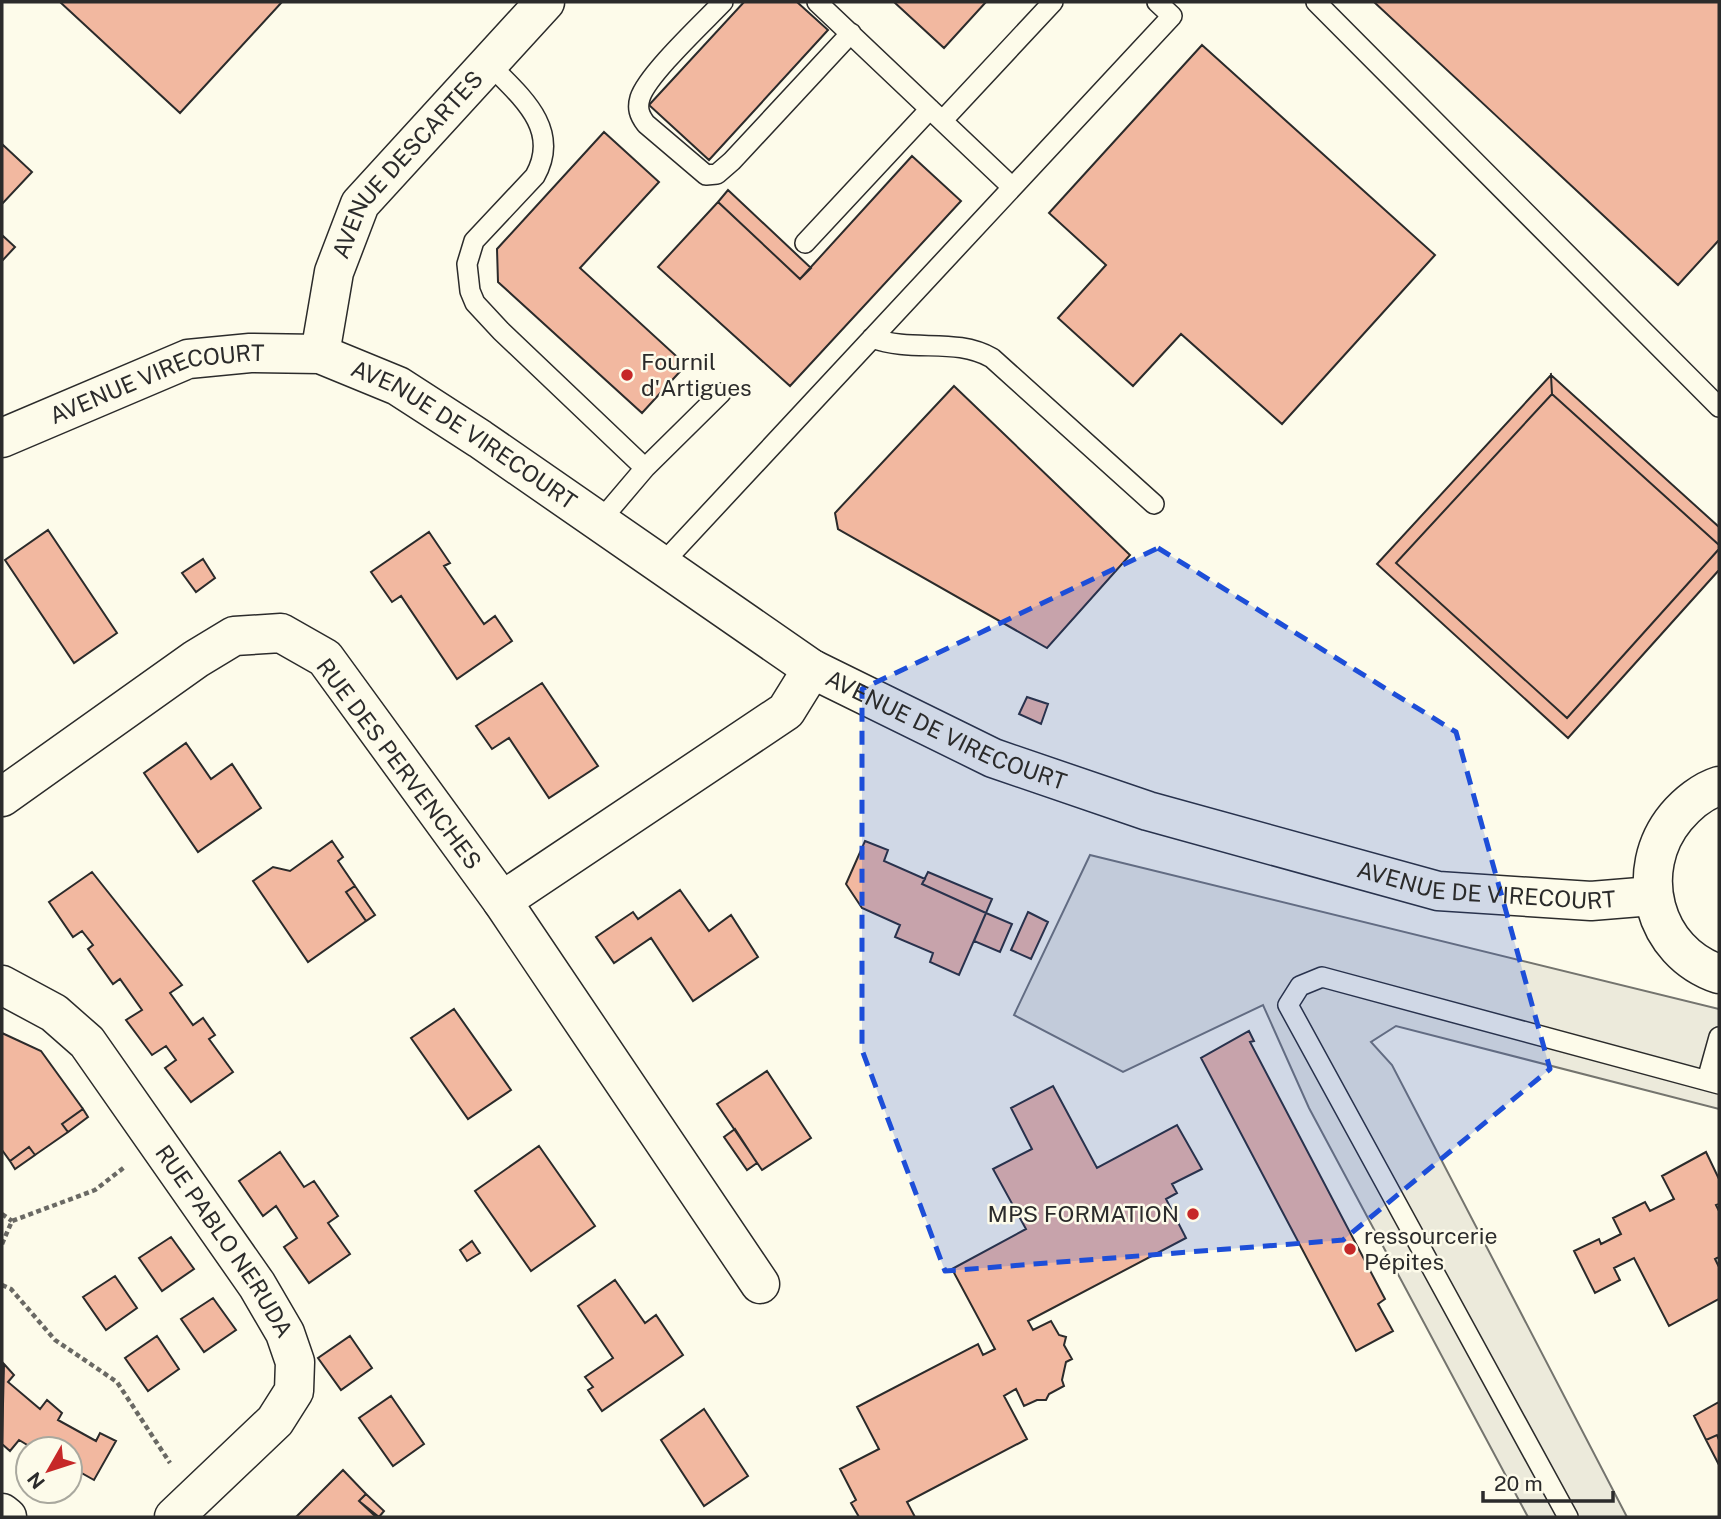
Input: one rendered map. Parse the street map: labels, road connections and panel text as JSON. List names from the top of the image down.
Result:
{
  "streets": {
    "street": [
      "AVENUE DESCARTES",
      "AVENUE VIRECOURT",
      "AVENUE DE VIRECOURT",
      "RUE DES PERVENCHES",
      "RUE PABLO NERUDA"
    ]
  },
  "crossings": [
    ["AVENUE DESCARTES", "AVENUE VIRECOURT"],
    ["AVENUE DESCARTES", "AVENUE DE VIRECOURT"],
    ["AVENUE VIRECOURT", "AVENUE DE VIRECOURT"]
  ],
  "places": ["Fournil d'Artigues", "MPS FORMATION", "ressourcerie Pépites"],
  "scale_bar": "20 m",
  "north": "bottom left"
}
